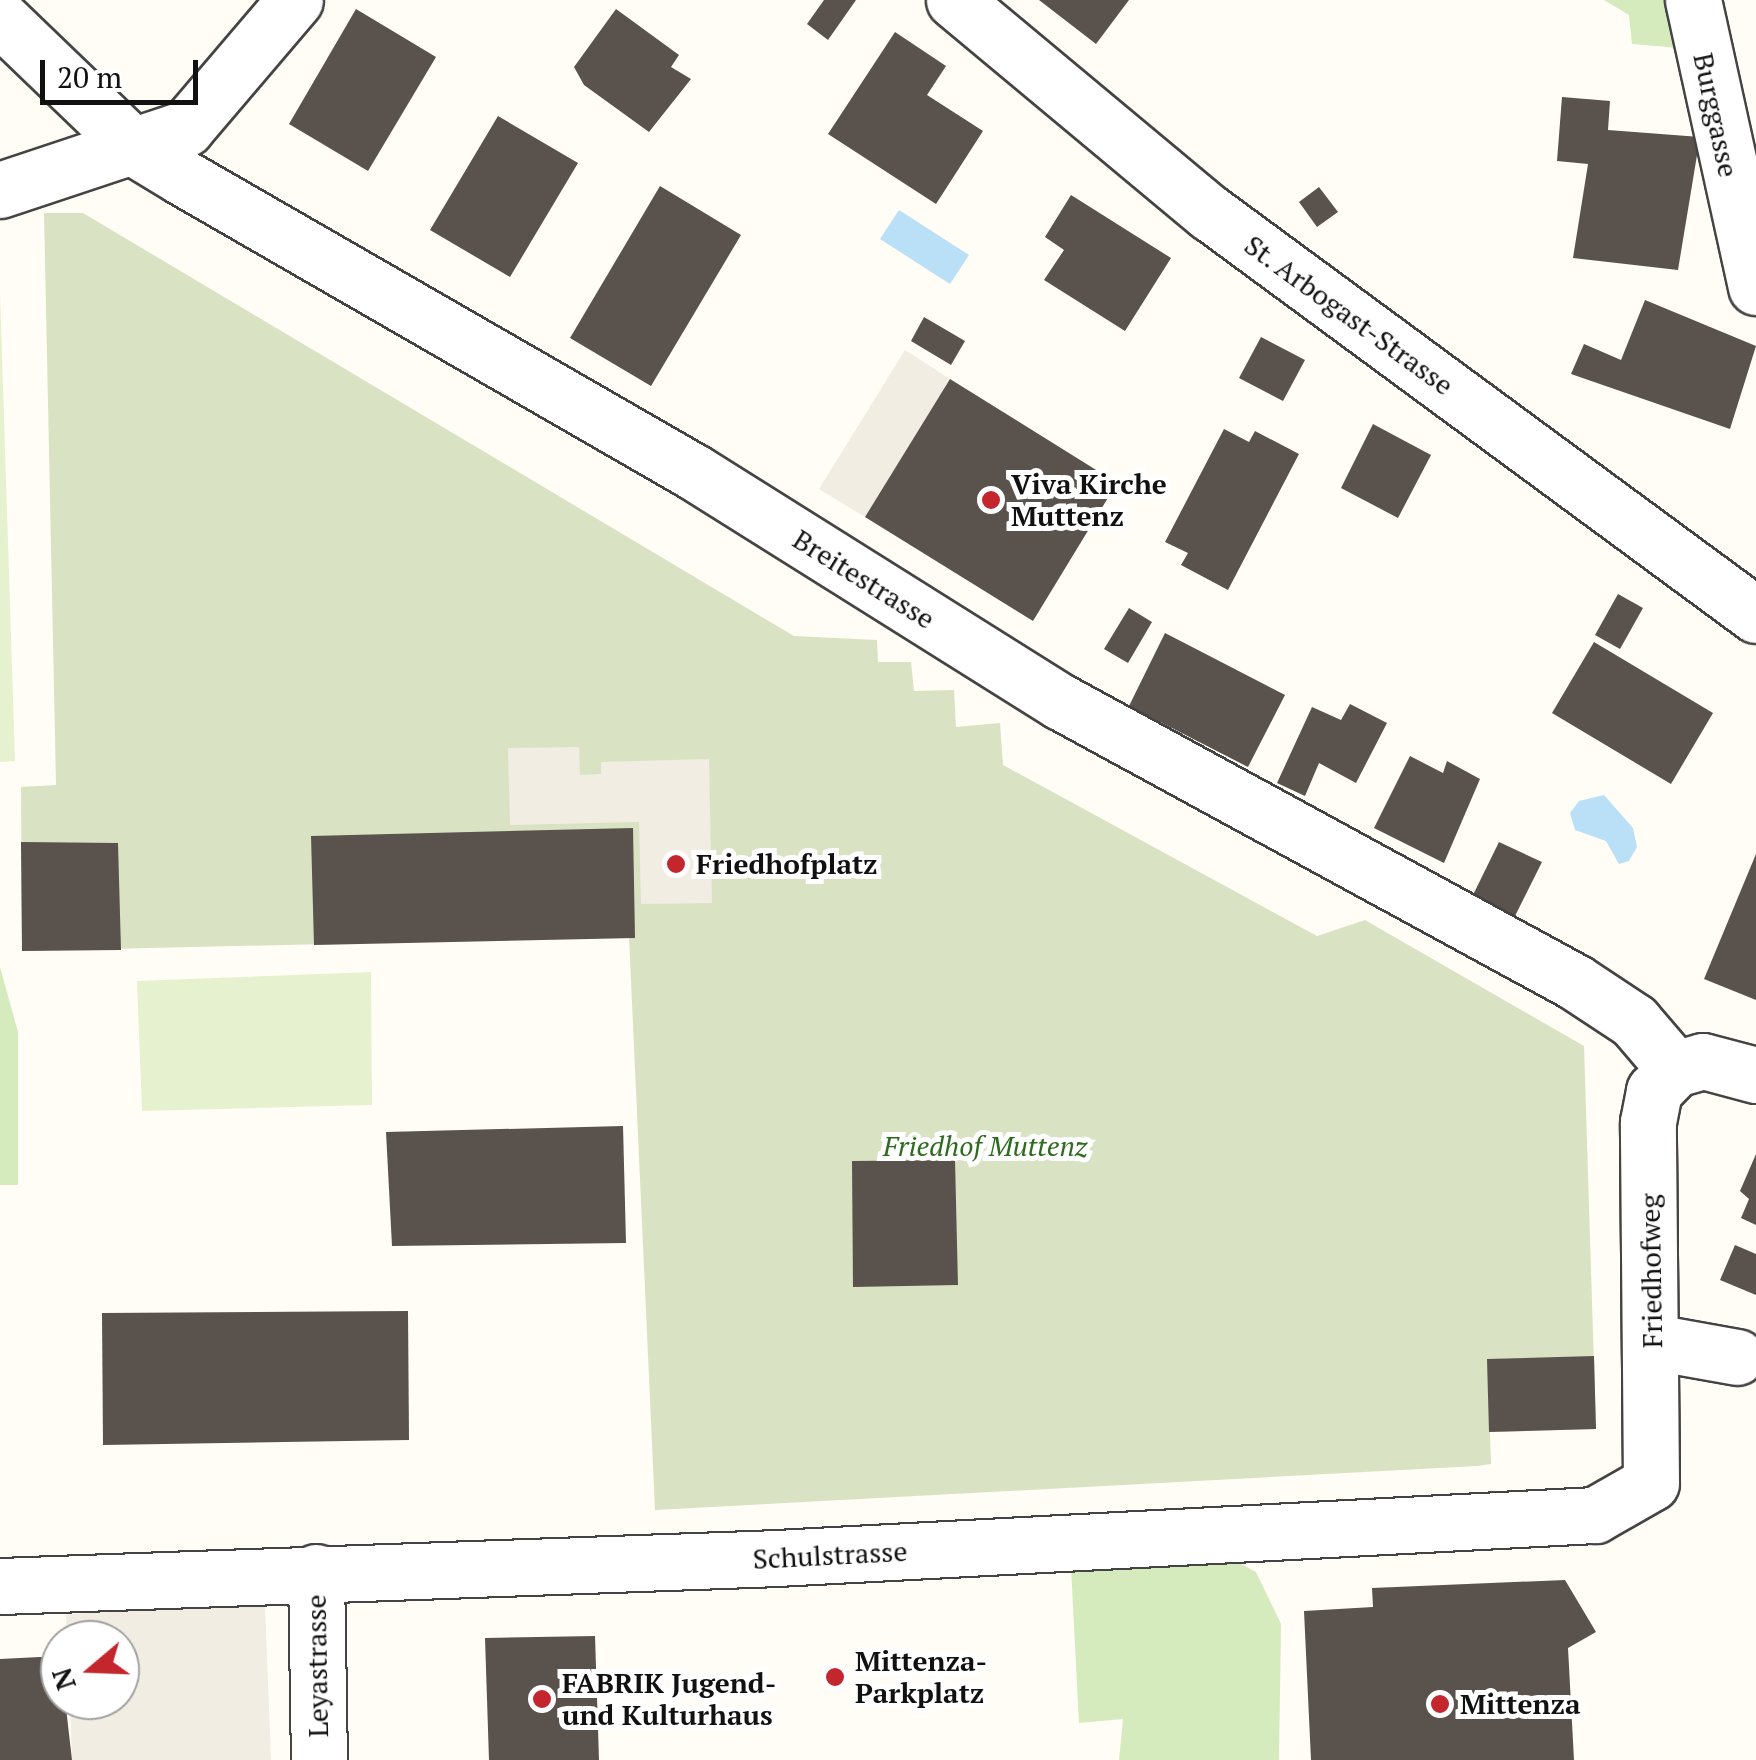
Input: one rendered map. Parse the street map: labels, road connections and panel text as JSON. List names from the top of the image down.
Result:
{
  "streets": {
    "street": [
      "Burggasse",
      "St. Arbogast-Strasse",
      "Breitestrasse",
      "Friedhofweg",
      "Schulstrasse",
      "Leyastrasse"
    ]
  },
  "crossings": [
    ["Breitestrasse", "Friedhofweg"],
    ["Friedhofweg", "Schulstrasse"],
    ["Schulstrasse", "Leyastrasse"]
  ],
  "parks": ["Friedhof Muttenz"],
  "places": [
    "Viva Kirche Muttenz",
    "Friedhofplatz",
    "Mittenza- Parkplatz",
    "FABRIK Jugend- und Kulturhaus",
    "Mittenza"
  ],
  "scale_bar": "20 m",
  "north": "left"
}
